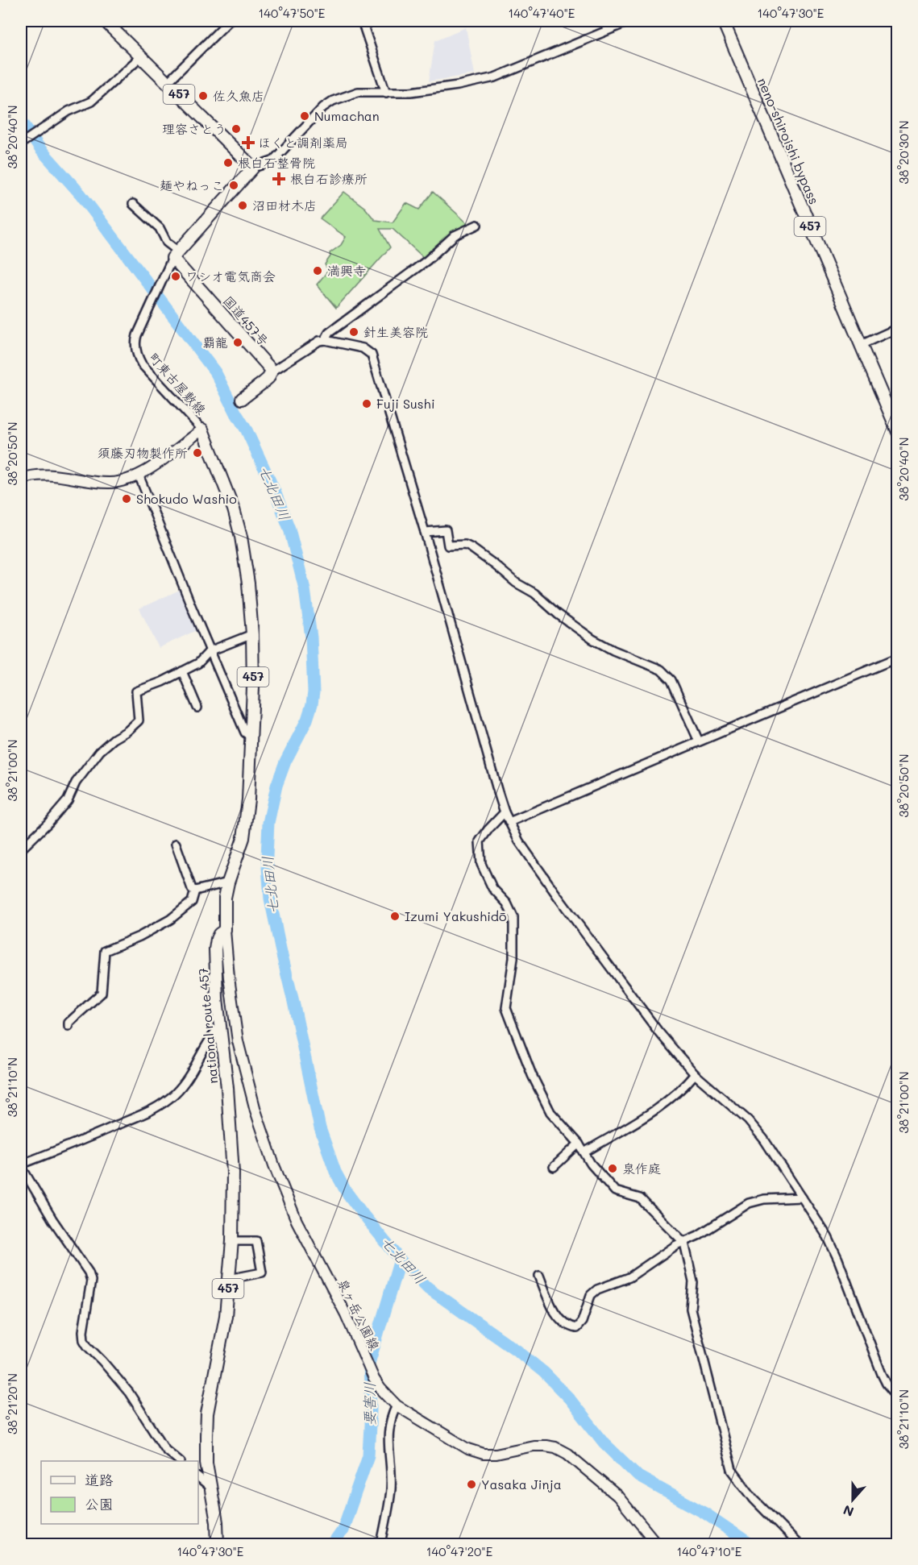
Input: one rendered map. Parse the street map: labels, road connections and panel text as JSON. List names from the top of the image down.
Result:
{
  "streets": {
    "highway": [
      "457",
      "neno-shiroishi bypass",
      "国道457号",
      "national route 457"
    ],
    "main road": ["泉ヶ岳公園線"],
    "street": ["町東古屋敷線"]
  },
  "crossings": [
    ["国道457号", "町東古屋敷線"],
    ["町東古屋敷線", "national route 457"],
    ["national route 457", "泉ヶ岳公園線"]
  ],
  "water": ["七北田川", "要害川"],
  "places": {
    "other": [
      "佐久魚店",
      "Numachan",
      "理容さとう",
      "根白石整骨院",
      "麺やねっこ",
      "沼田材木店",
      "満興寺",
      "ワシオ電気商会",
      "針生美容院",
      "覇龍",
      "Fuji Sushi",
      "須藤刃物製作所",
      "Shokudo Washio",
      "Izumi Yakushidō",
      "泉作庭",
      "Yasaka Jinja"
    ],
    "health": ["ほくと調剤薬局", "根白石診療所"]
  },
  "legend": ["道路", "公園"],
  "north": "bottom",
  "coordinates": [
    "140°47'50\"E",
    "140°47'40\"E",
    "140°47'30\"E",
    "38°20'40\"N",
    "38°20'30\"N",
    "38°20'50\"N",
    "38°21'00\"N",
    "38°21'10\"N",
    "38°21'20\"N",
    "140°47'20\"E",
    "140°47'10\"E"
  ]
}
